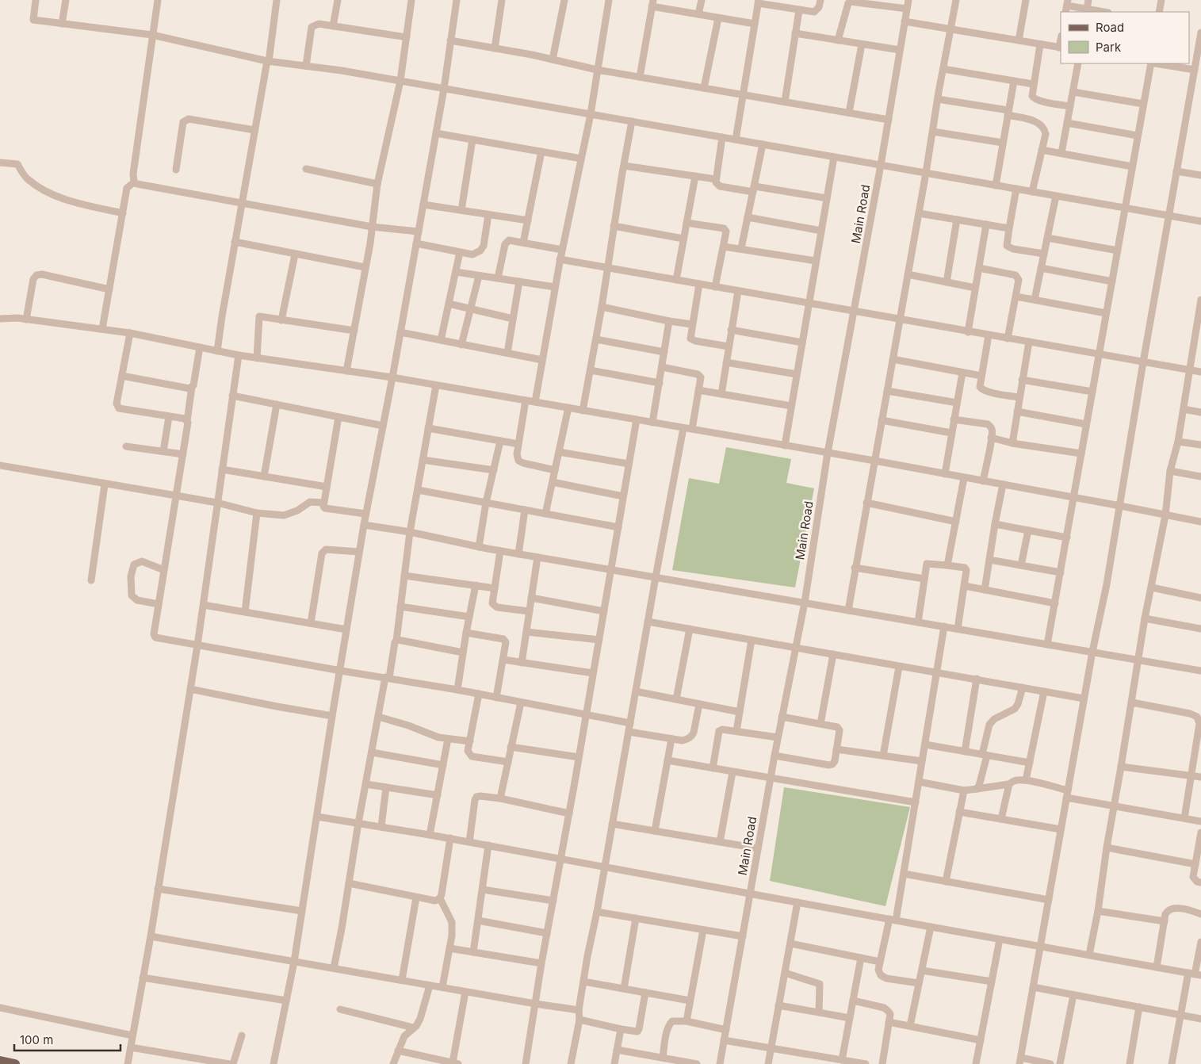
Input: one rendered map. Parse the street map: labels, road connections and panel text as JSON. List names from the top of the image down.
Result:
{
  "streets": {
    "street": ["Main Road"]
  },
  "legend": ["Road", "Park"],
  "scale_bar": "100 m"
}
